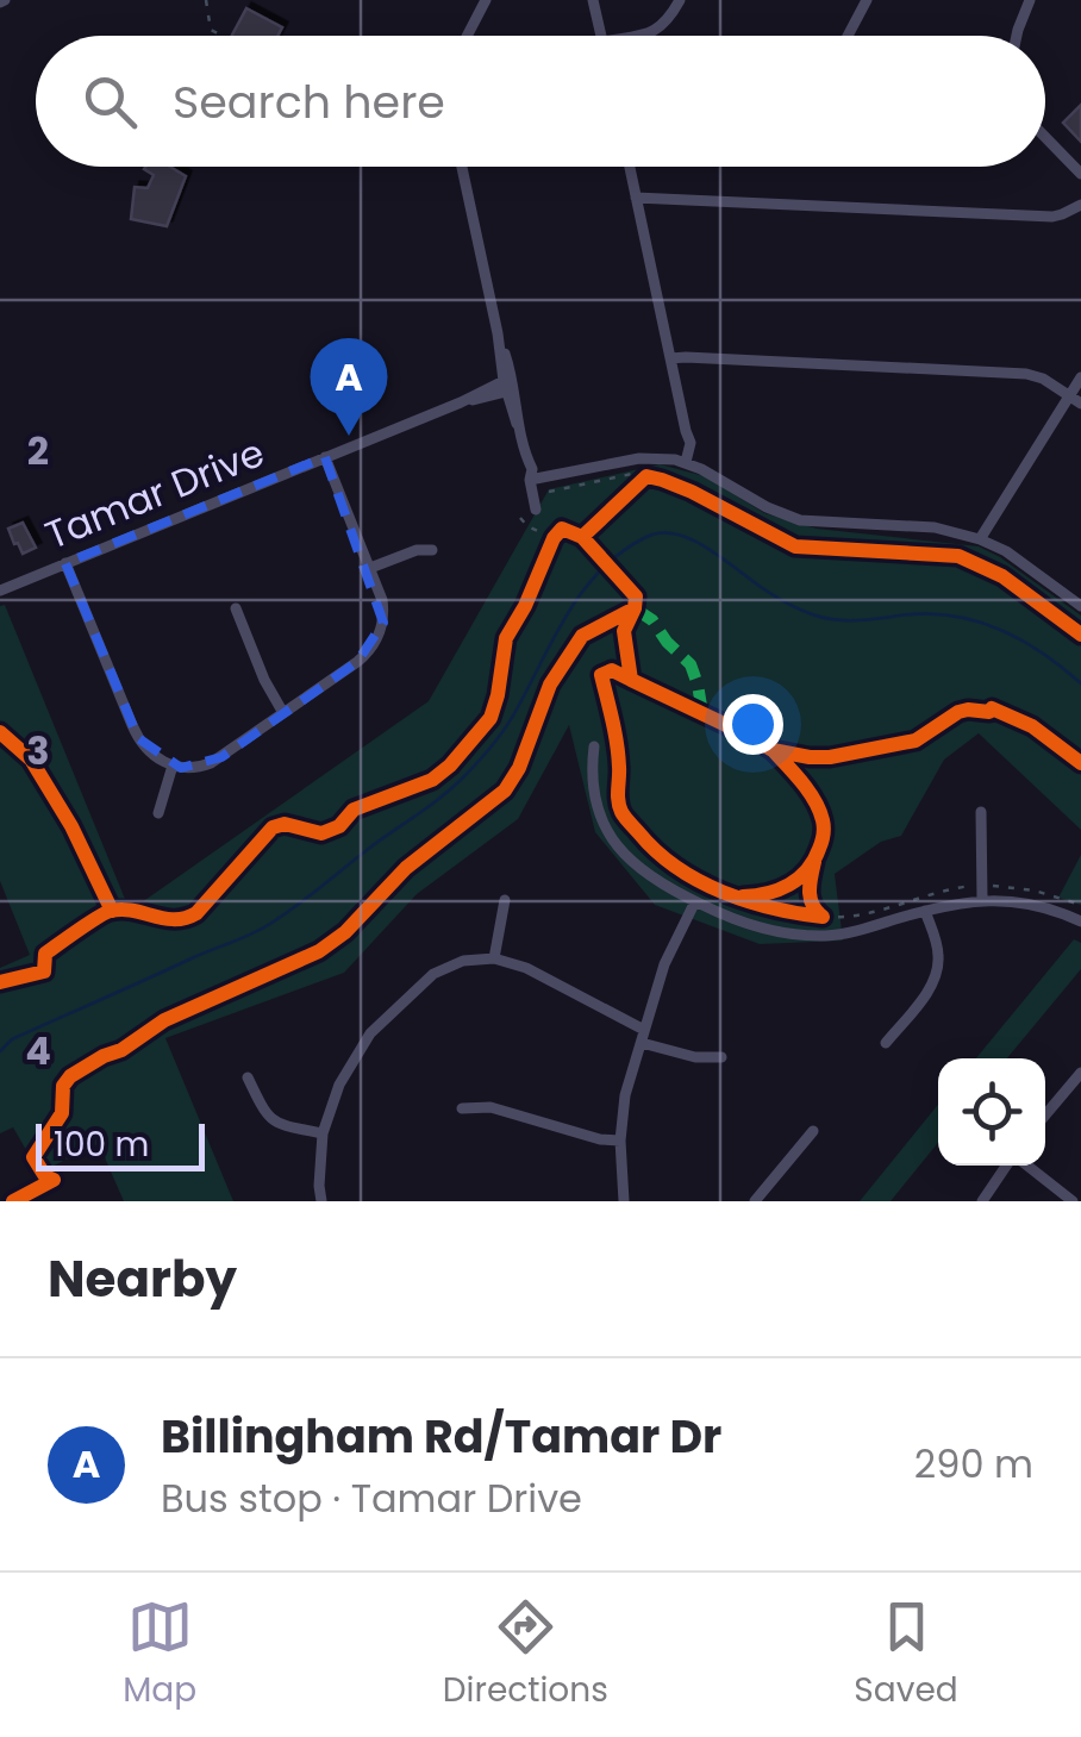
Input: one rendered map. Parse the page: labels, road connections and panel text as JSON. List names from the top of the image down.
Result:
{
  "streets": {
    "street": ["Tamar Drive"]
  },
  "scale_bar": "100 m",
  "page": {
    "search": "Search here",
    "pins": "A",
    "scale": "100 m",
    "heading": "Nearby",
    "list": [
      {
        "mark": "A",
        "name": "Billingham Rd/Tamar Dr",
        "note": "Bus stop · Tamar Drive",
        "value": "290 m"
      }
    ],
    "nav": ["Map", "Directions", "Saved"]
  },
  "grid": {
    "rows": ["2", "3", "4"]
  }
}
